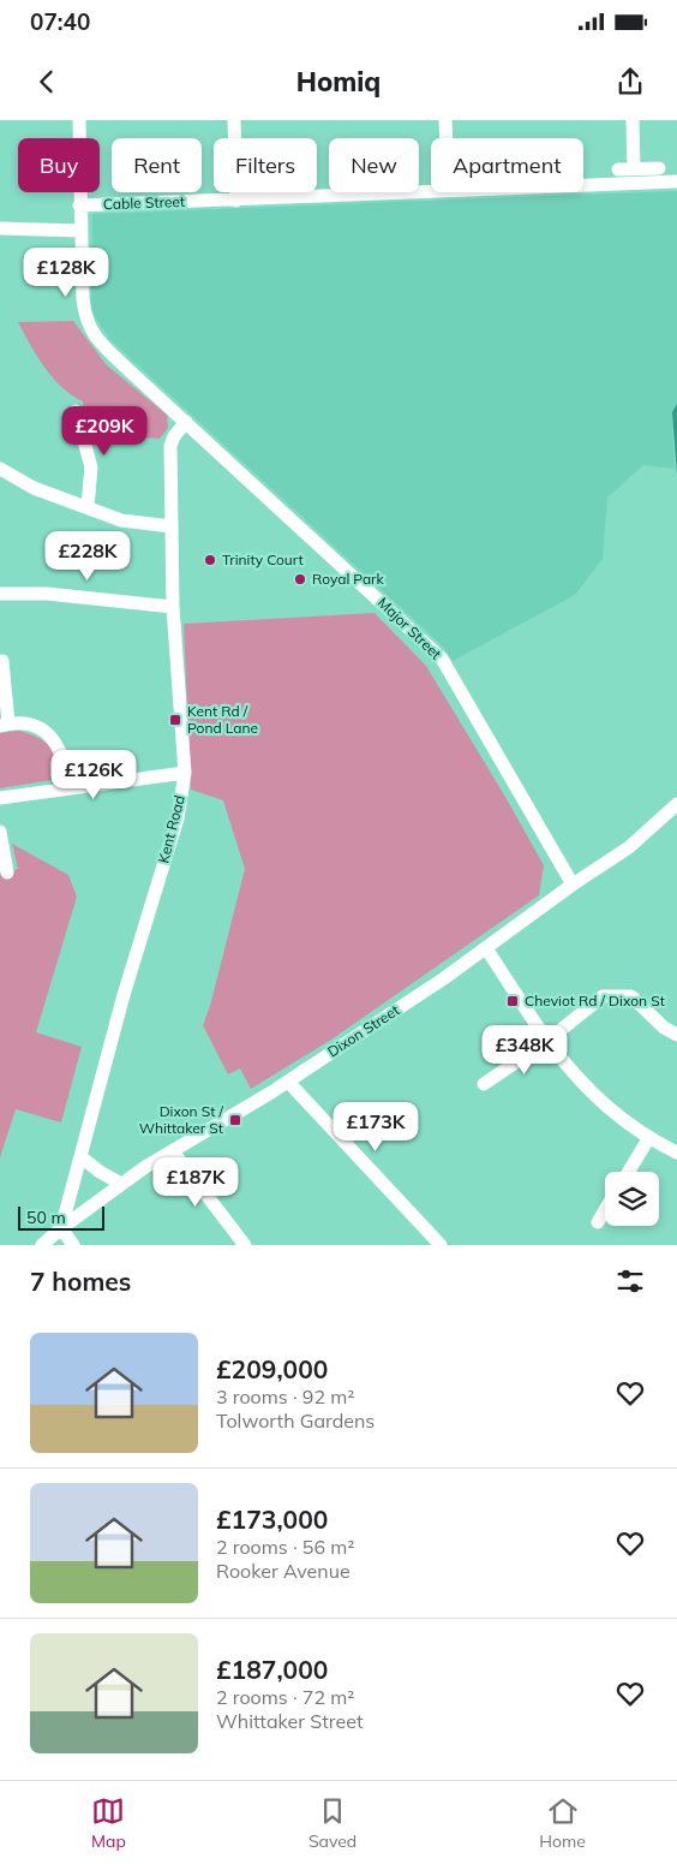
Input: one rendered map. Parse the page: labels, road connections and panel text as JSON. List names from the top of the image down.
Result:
{
  "streets": {
    "street": [
      "Cable Street",
      "Major Street",
      "Kent Road",
      "Dixon Street"
    ]
  },
  "crossings": [
    ["Cable Street", "Major Street"],
    ["Major Street", "Kent Road"],
    ["Major Street", "Dixon Street"],
    ["Kent Road", "Dixon Street"]
  ],
  "places": {
    "other": ["Trinity Court", "Royal Park"],
    "transit": ["Kent Rd / Pond Lane", "Cheviot Rd / Dixon St", "Dixon St / Whittaker St"]
  },
  "scale_bar": "50 m",
  "page": {
    "status": "07:40",
    "header": "Homiq",
    "chip": [
      "Buy",
      "Rent",
      "Filters",
      "New",
      "Apartment"
    ],
    "price": [
      "£128K",
      "£209K",
      "£228K",
      "£126K",
      "£348K",
      "£173K",
      "£187K"
    ],
    "scale": "50 m",
    "heading": "7 homes",
    "list": [
      {
        "name": "£209,000",
        "note": "3 rooms · 92 m² · Tolworth Gardens"
      },
      {
        "name": "£173,000",
        "note": "2 rooms · 56 m² · Rooker Avenue"
      },
      {
        "name": "£187,000",
        "note": "2 rooms · 72 m² · Whittaker Street"
      }
    ],
    "tabs": ["Map", "Saved", "Home"]
  }
}
